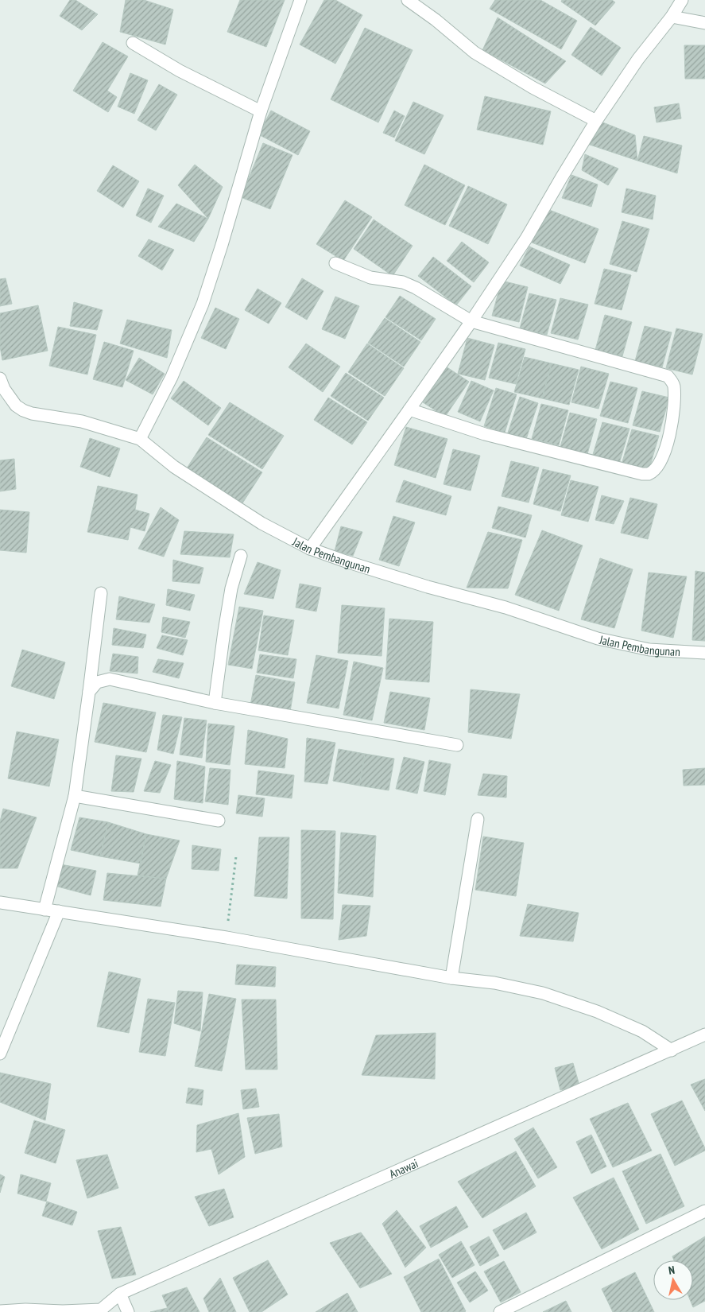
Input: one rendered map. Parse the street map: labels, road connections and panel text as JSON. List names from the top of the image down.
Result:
{
  "streets": {
    "street": ["Jalan Pembangunan", "Anawai"]
  },
  "north": "top"
}
